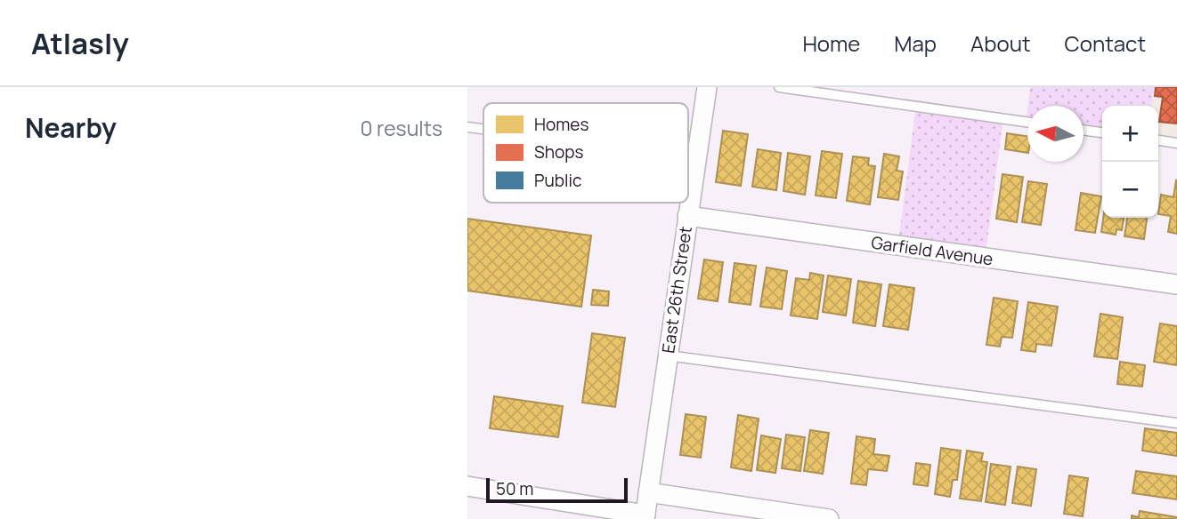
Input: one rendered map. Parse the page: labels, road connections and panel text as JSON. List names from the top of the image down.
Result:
{
  "streets": {
    "street": ["Garfield Avenue", "East 26th Street"]
  },
  "crossings": [
    ["Garfield Avenue", "East 26th Street"]
  ],
  "legend": ["Homes", "Shops", "Public"],
  "scale_bar": "50 m",
  "north": "left",
  "page": {
    "header": "Atlasly",
    "nav": [
      "Home",
      "Map",
      "About",
      "Contact"
    ],
    "heading": ["Nearby", "0 results"],
    "map_buttons": ["+", "−"],
    "scale": "50 m"
  }
}
